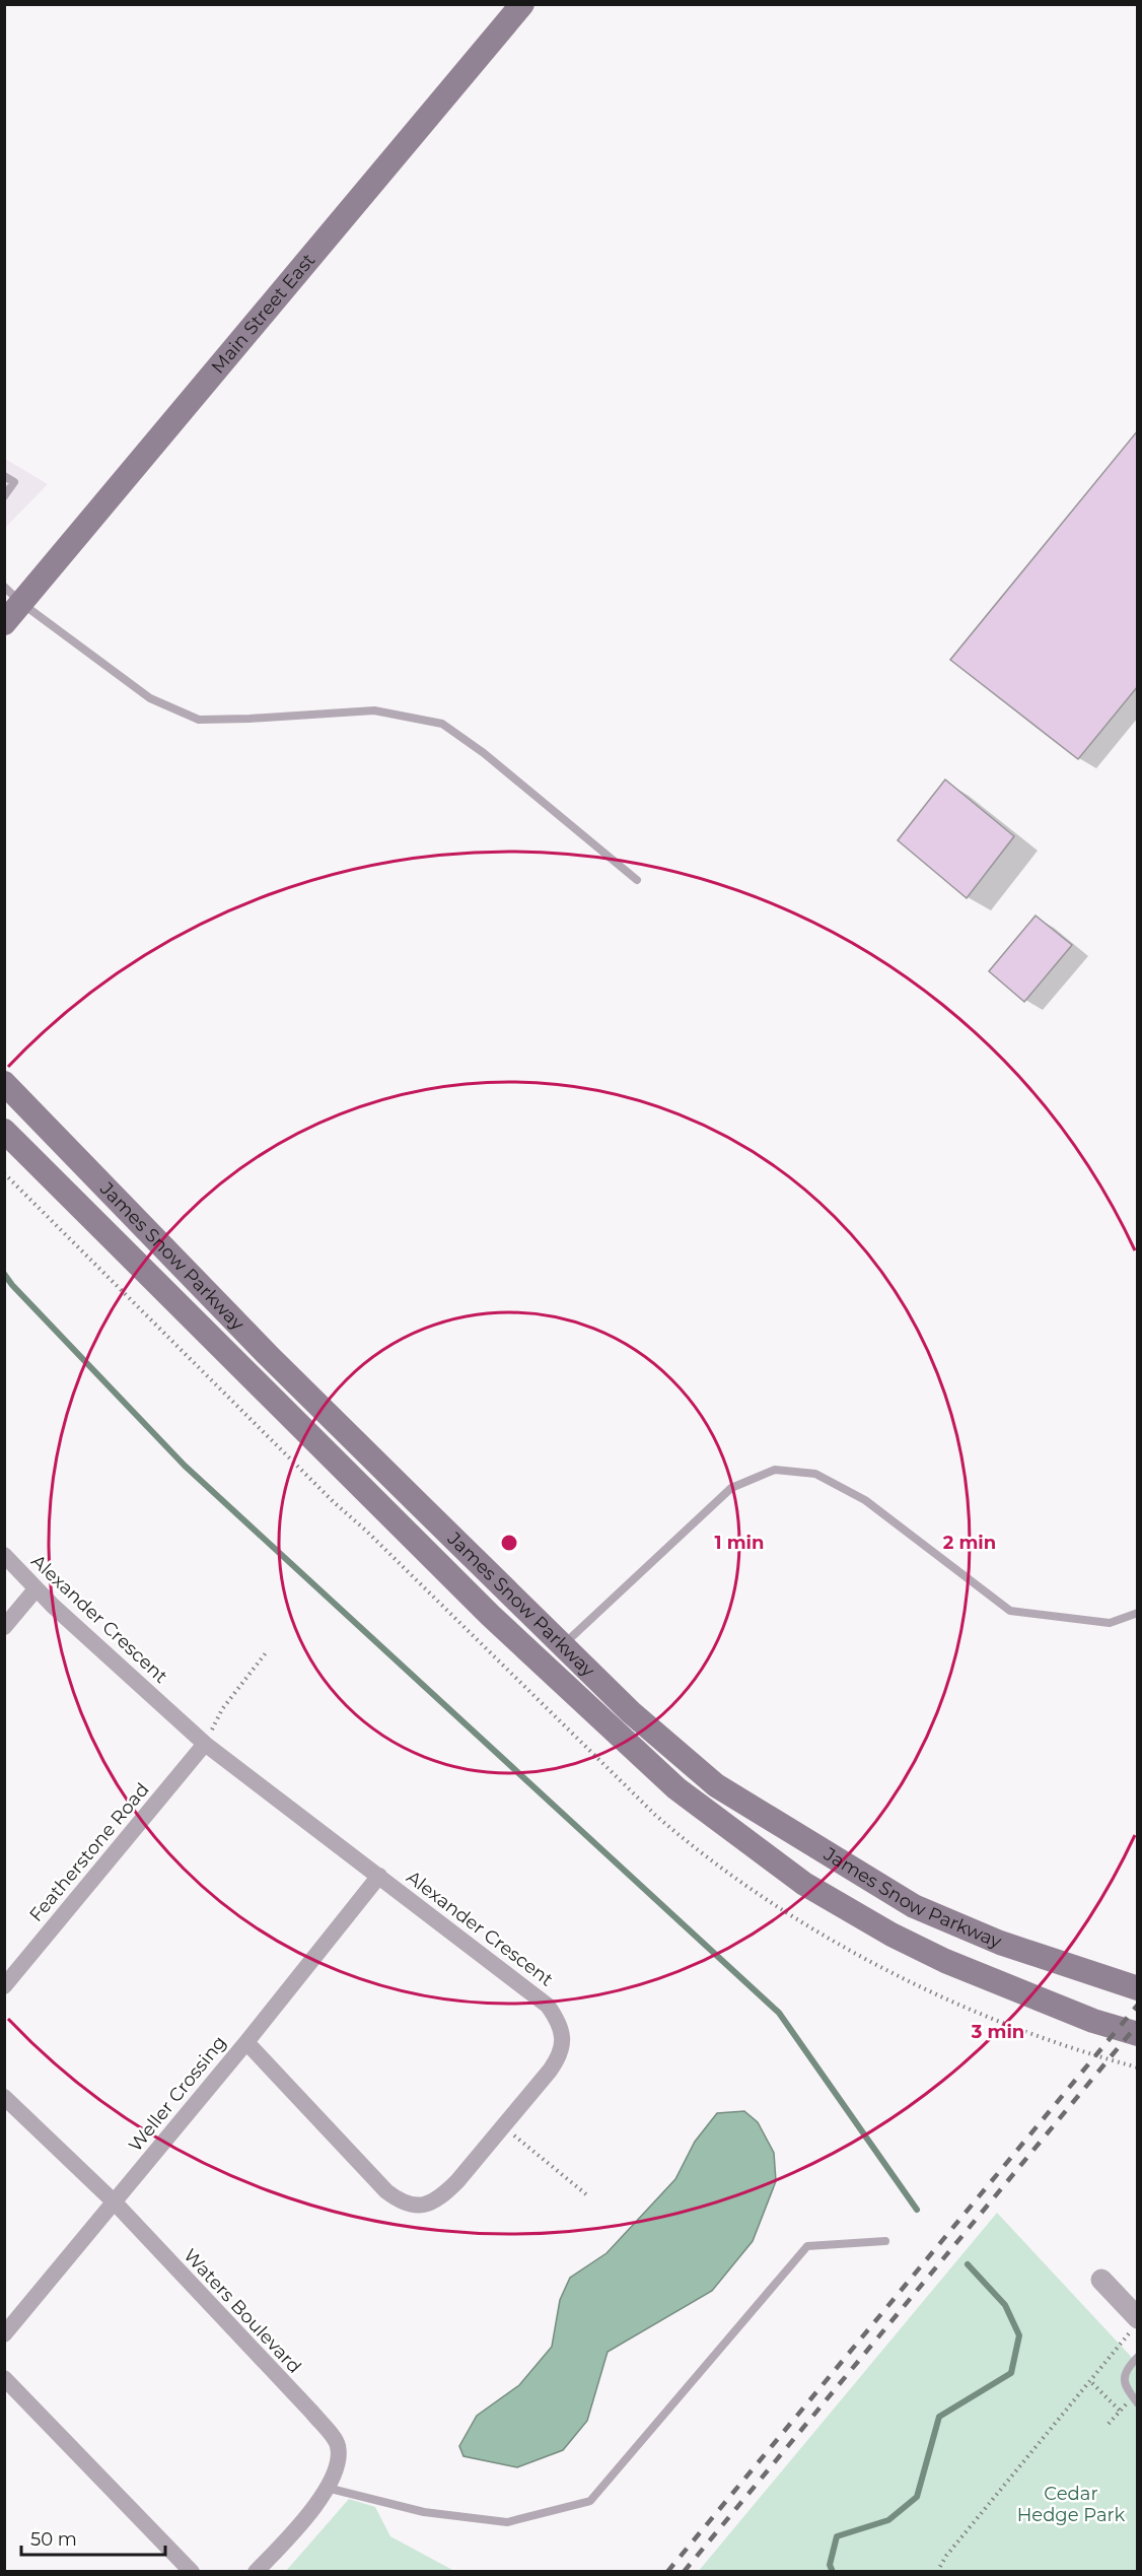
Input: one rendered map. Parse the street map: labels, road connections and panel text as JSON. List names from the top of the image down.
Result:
{
  "streets": {
    "main road": ["Main Street East", "James Snow Parkway"],
    "street": [
      "Alexander Crescent",
      "Featherstone Road",
      "Weller Crossing",
      "Waters Boulevard"
    ]
  },
  "crossings": [
    ["Alexander Crescent", "Featherstone Road"],
    ["Alexander Crescent", "Weller Crossing"],
    ["Weller Crossing", "Waters Boulevard"]
  ],
  "parks": ["Cedar Hedge Park"],
  "scale_bar": "50 m",
  "rings": ["1 min", "2 min", "3 min"]
}
